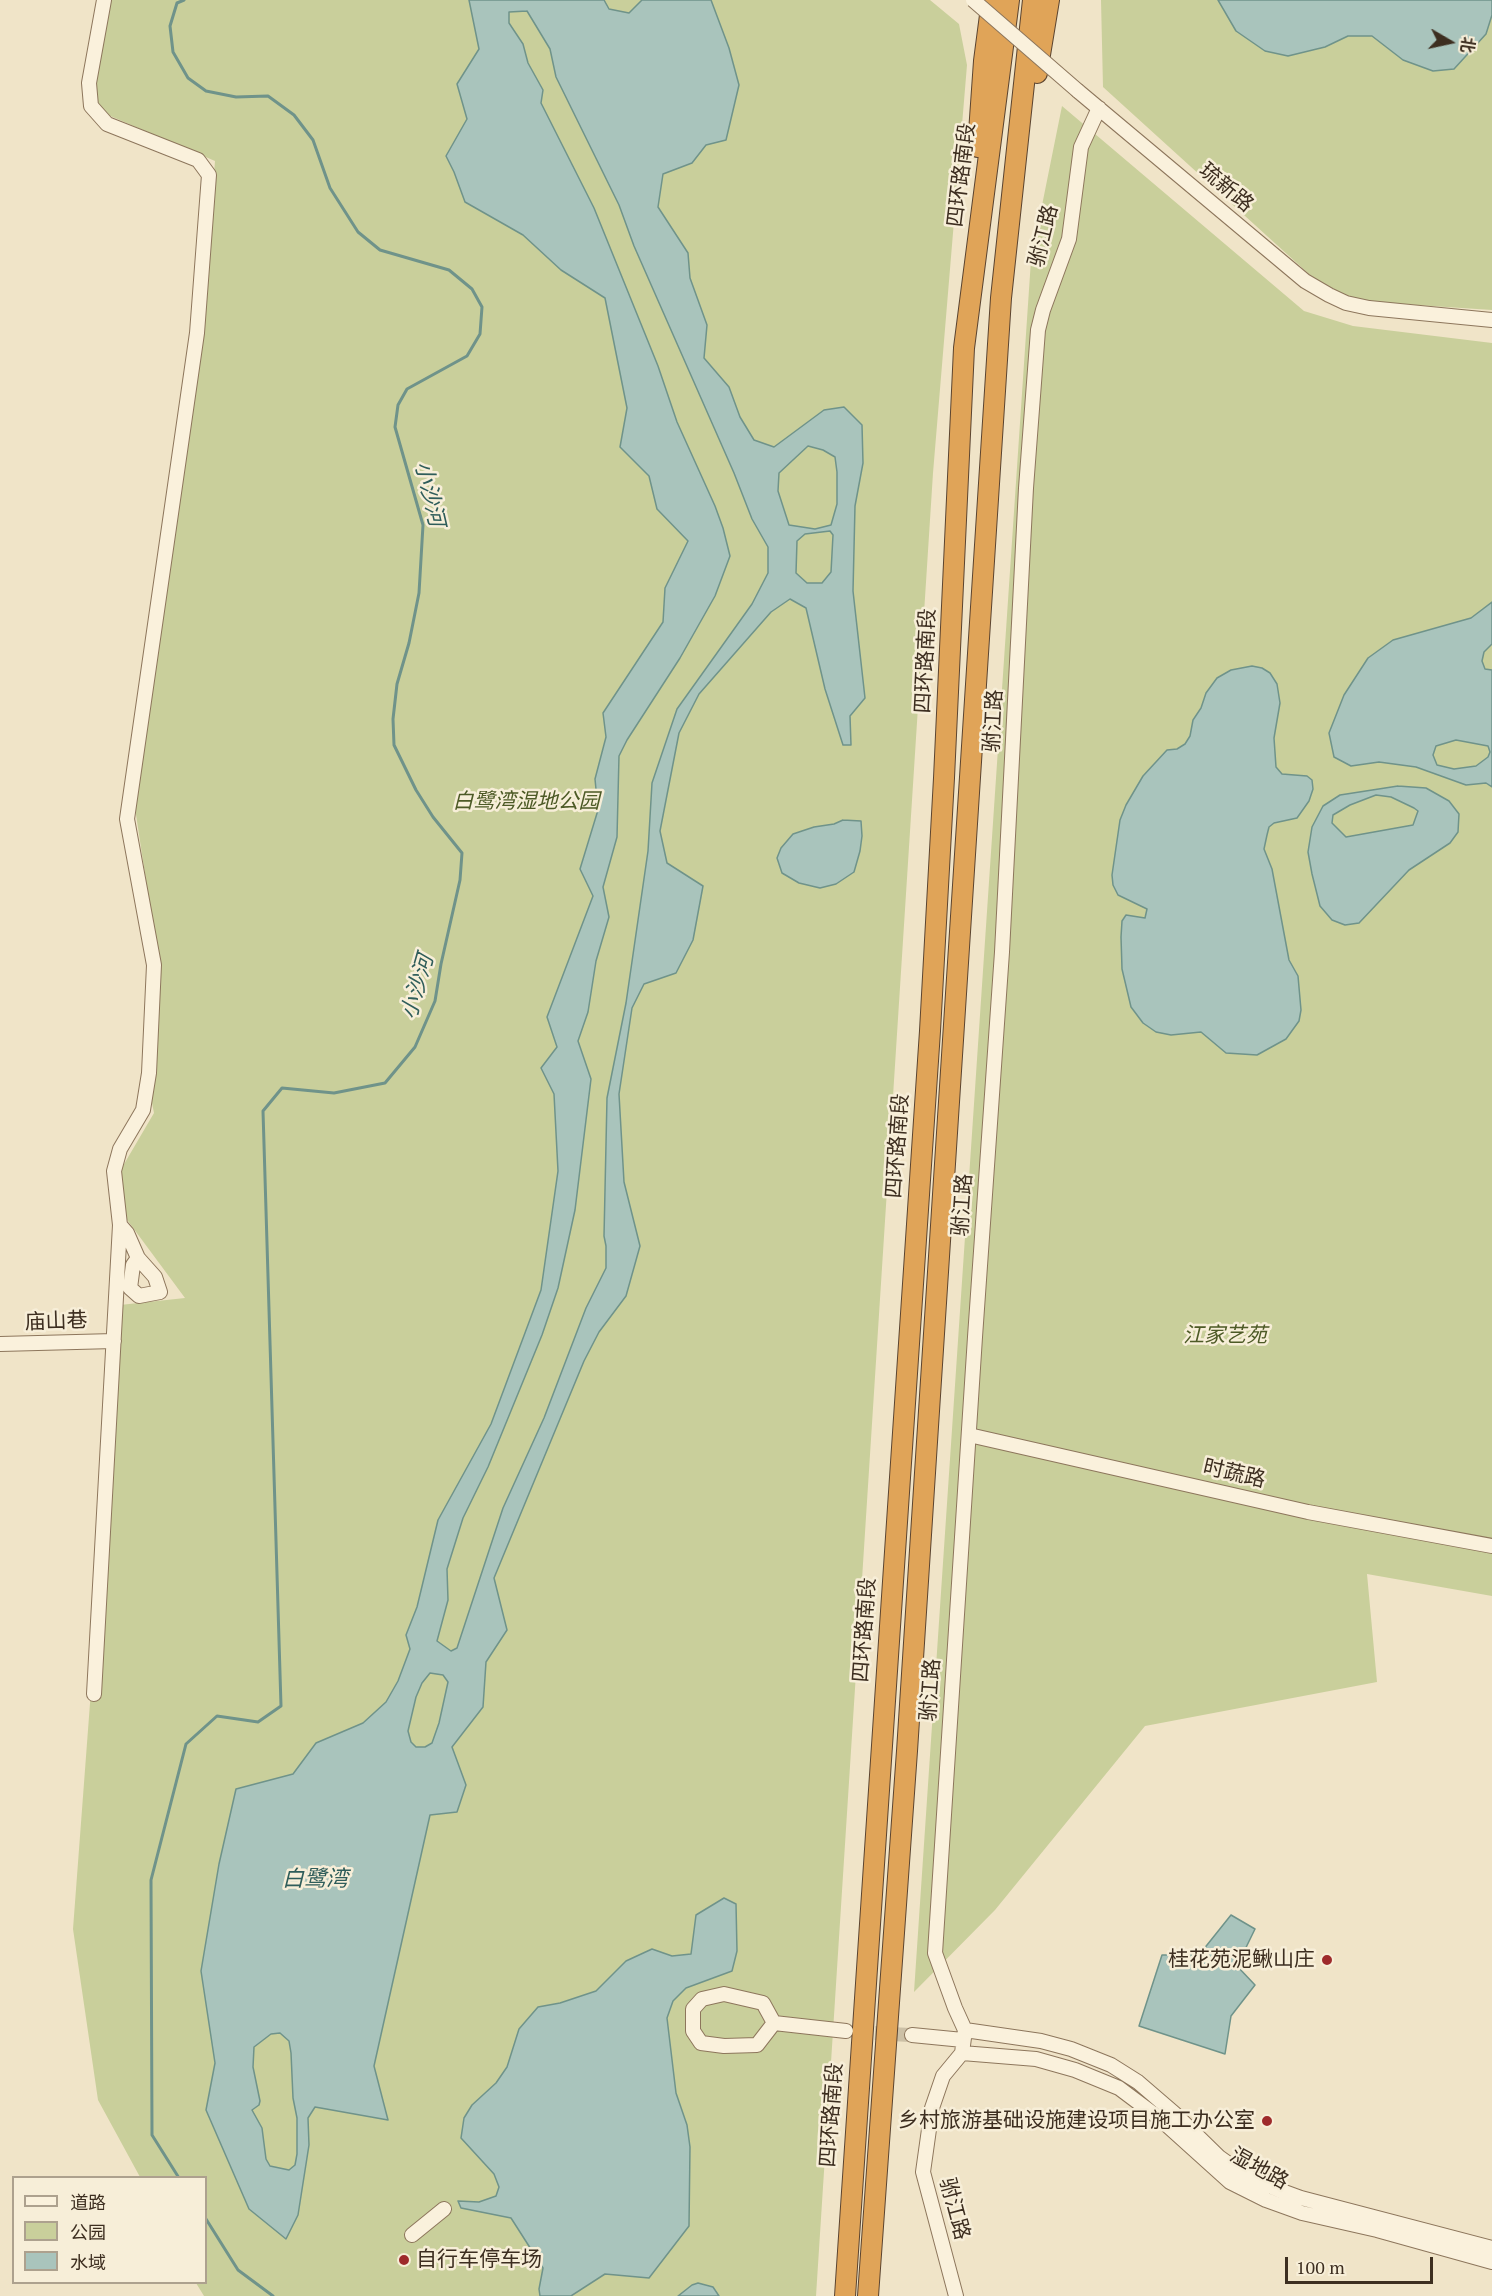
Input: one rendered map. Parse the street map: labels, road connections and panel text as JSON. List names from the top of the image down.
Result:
{
  "streets": {
    "highway": ["四环路南段"],
    "street": [
      "琉新路",
      "驸江路",
      "庙山巷",
      "时蔬路",
      "湿地路"
    ]
  },
  "crossings": [
    ["琉新路", "驸江路"],
    ["驸江路", "时蔬路"],
    ["驸江路", "湿地路"]
  ],
  "water": ["小沙河", "白鹭湾"],
  "parks": ["白鹭湾湿地公园", "江家艺苑"],
  "places": ["桂花苑泥鳅山庄", "乡村旅游基础设施建设项目施工办公室", "自行车停车场"],
  "legend": ["道路", "公园", "水域"],
  "scale_bar": "100 m",
  "north": "right"
}
